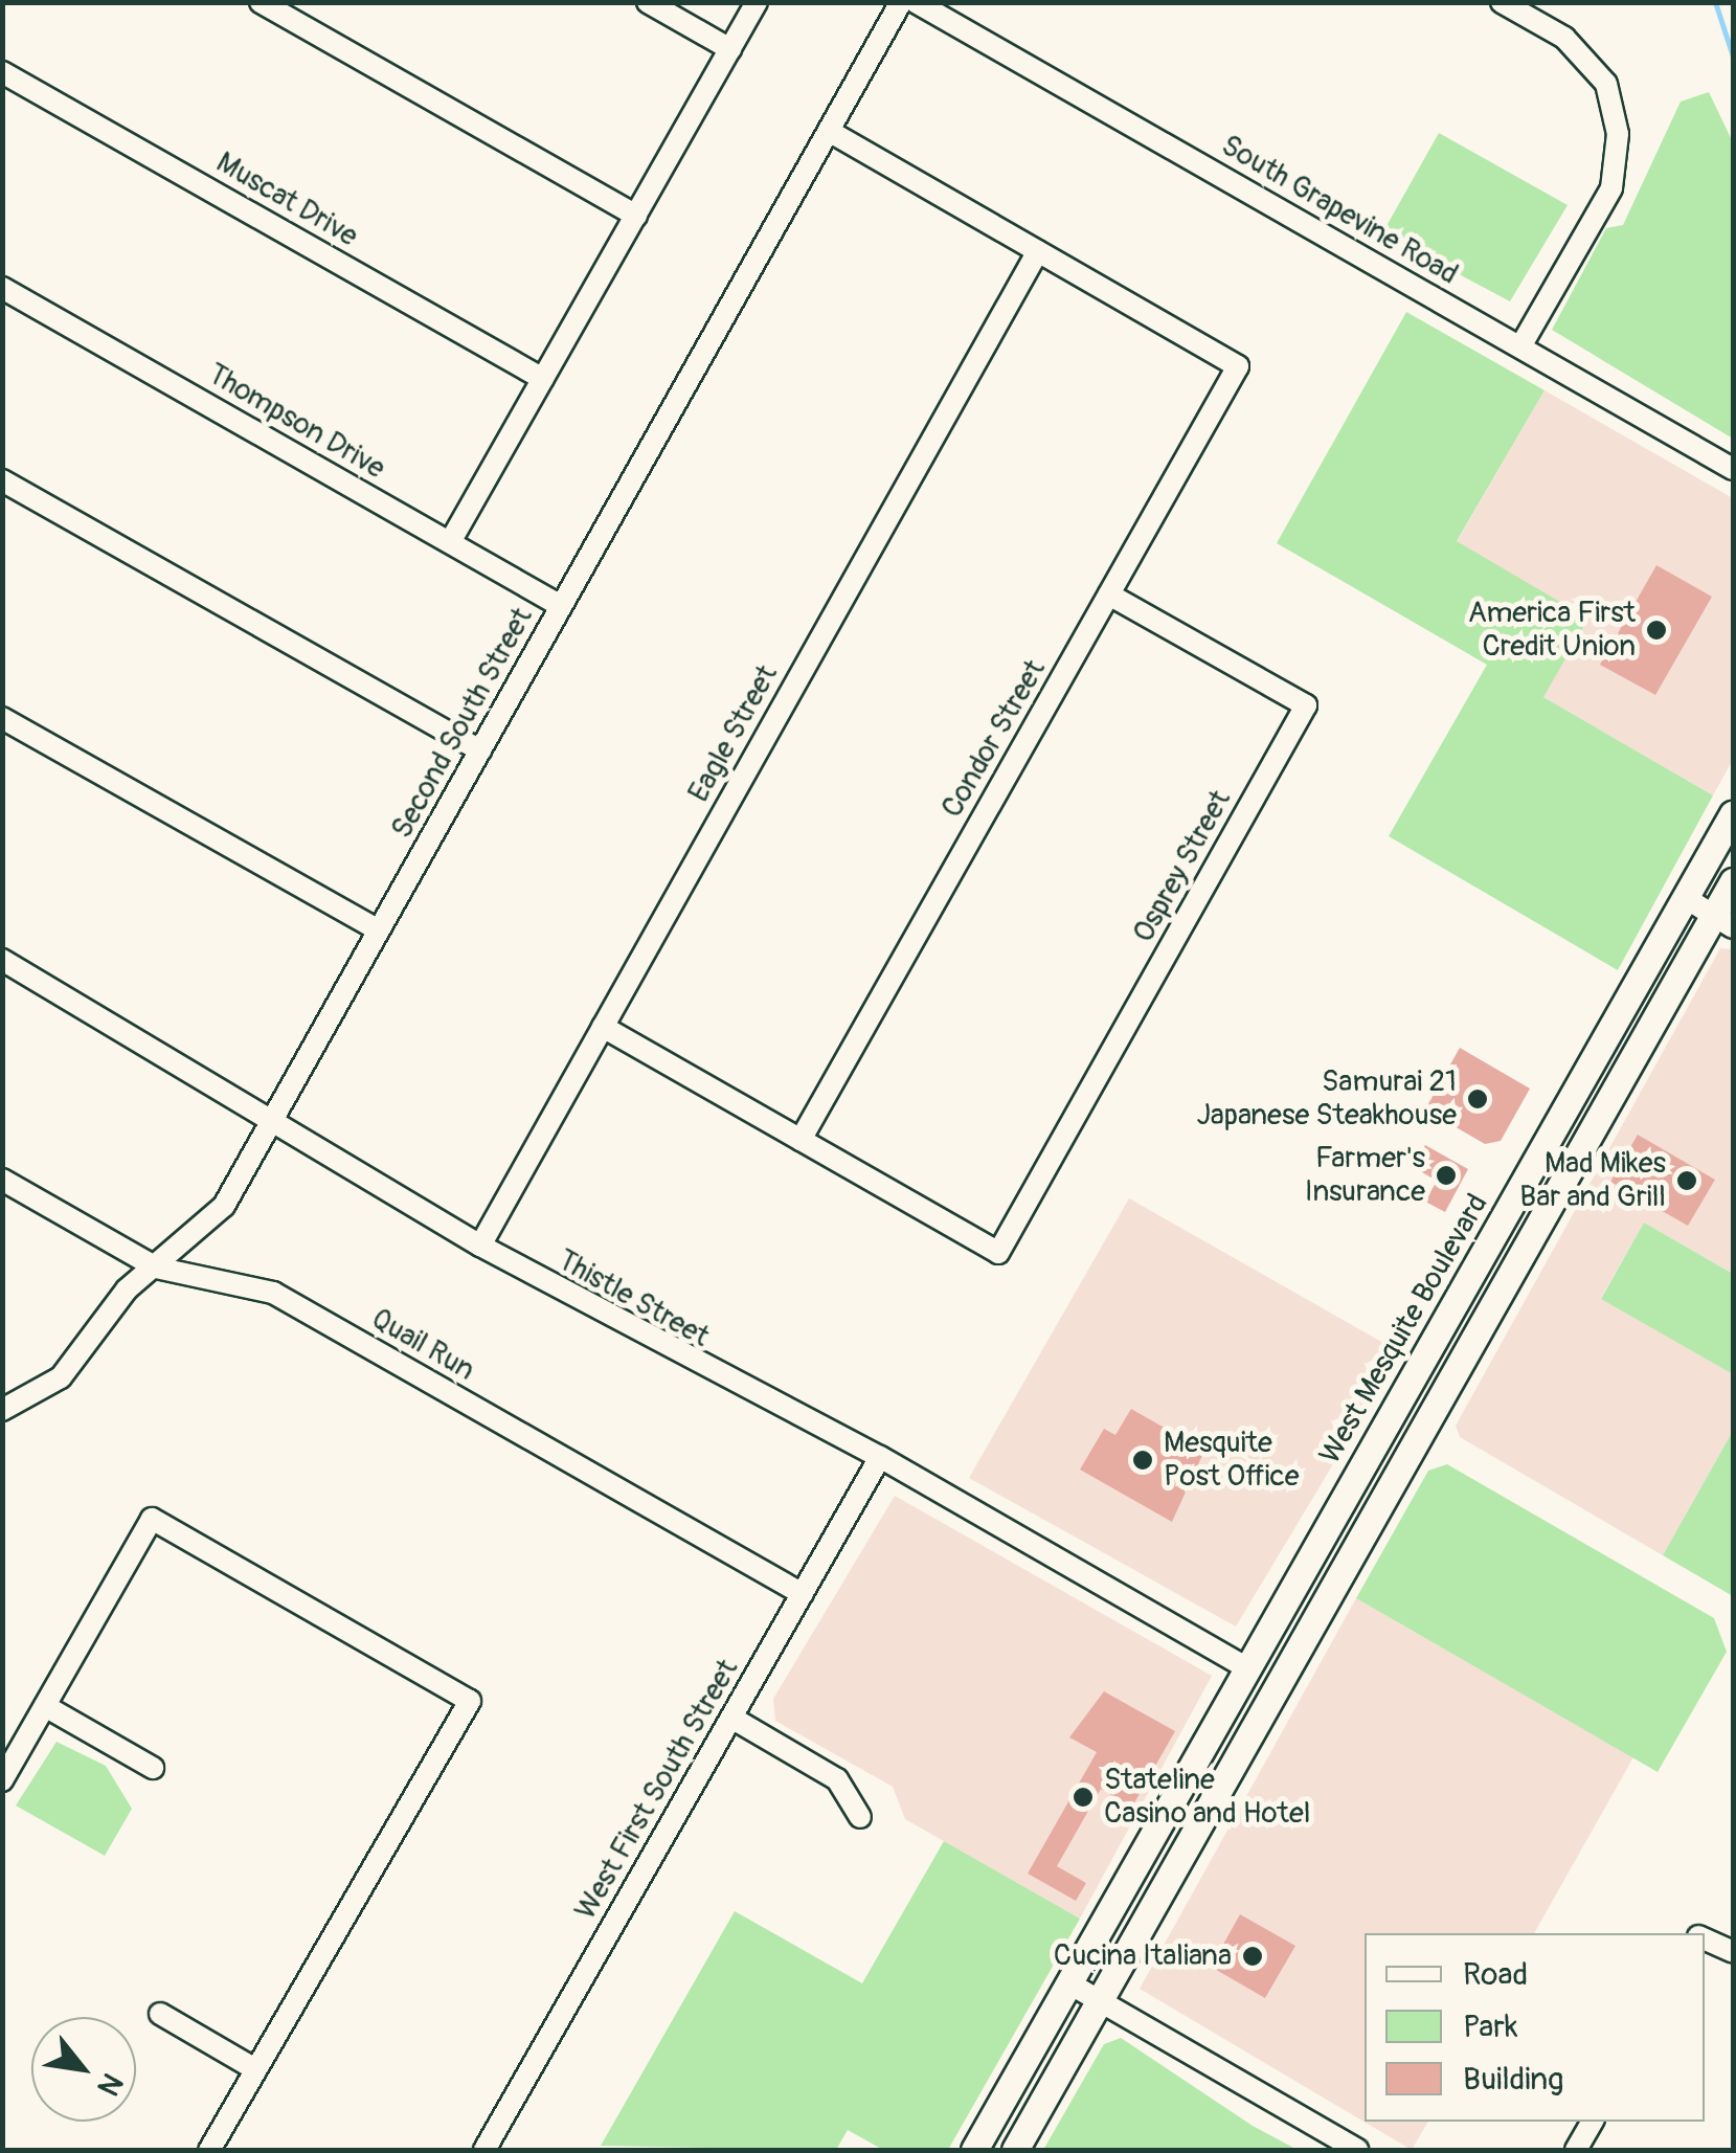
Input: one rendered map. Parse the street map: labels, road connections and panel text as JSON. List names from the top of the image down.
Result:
{
  "streets": {
    "main road": ["West Mesquite Boulevard"],
    "street": [
      "Muscat Drive",
      "South Grapevine Road",
      "Thompson Drive",
      "Second South Street",
      "Eagle Street",
      "Condor Street",
      "Osprey Street",
      "Thistle Street",
      "Quail Run",
      "West First South Street"
    ]
  },
  "crossings": [
    ["Thompson Drive", "Second South Street"],
    ["Second South Street", "Thistle Street"],
    ["Second South Street", "Quail Run"],
    ["Eagle Street", "Condor Street"],
    ["Eagle Street", "Thistle Street"],
    ["Condor Street", "Osprey Street"],
    ["Thistle Street", "West Mesquite Boulevard"],
    ["Thistle Street", "West First South Street"],
    ["Quail Run", "West First South Street"]
  ],
  "places": [
    "America First Credit Union",
    "Samurai 21 Japanese Steakhouse",
    "Farmer's Insurance",
    "Mad Mikes Bar and Grill",
    "Mesquite Post Office",
    "Stateline Casino and Hotel",
    "Cucina Italiana"
  ],
  "legend": ["Road", "Park", "Building"],
  "north": "bottom right"
}
